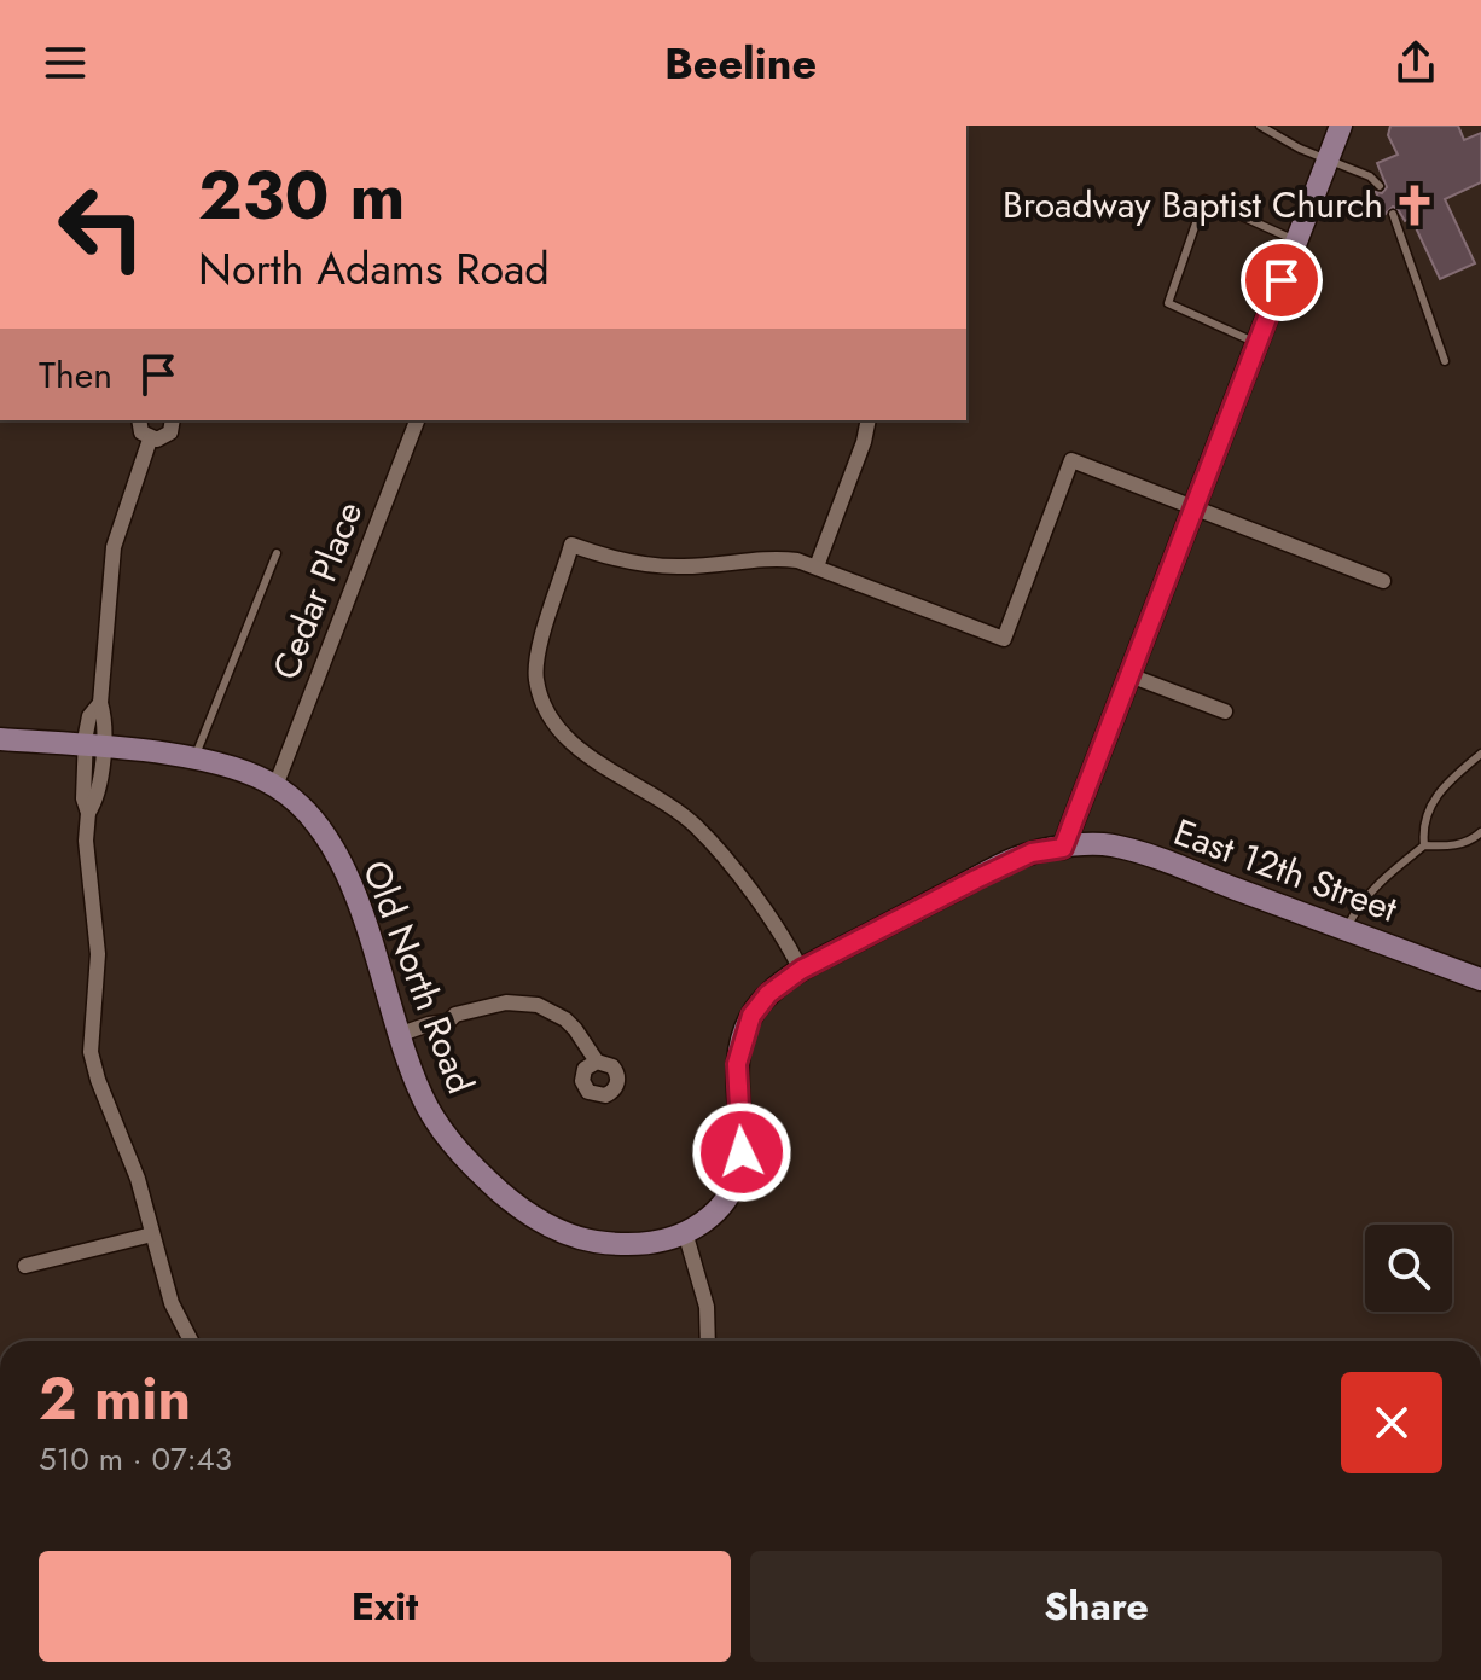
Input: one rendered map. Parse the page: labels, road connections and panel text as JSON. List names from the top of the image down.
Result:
{
  "streets": {
    "street": ["Cedar Place", "East 12th Street", "Old North Road"]
  },
  "crossings": [
    ["Cedar Place", "Old North Road"],
    ["East 12th Street", "Old North Road"]
  ],
  "places": {
    "church": ["Broadway Baptist Church"]
  },
  "page": {
    "header": "Beeline",
    "turn": ["230 m", "North Adams Road"],
    "then": "Then",
    "heading": ["2 min", "510 m · 07:43"],
    "buttons": ["Exit", "Share"]
  }
}
